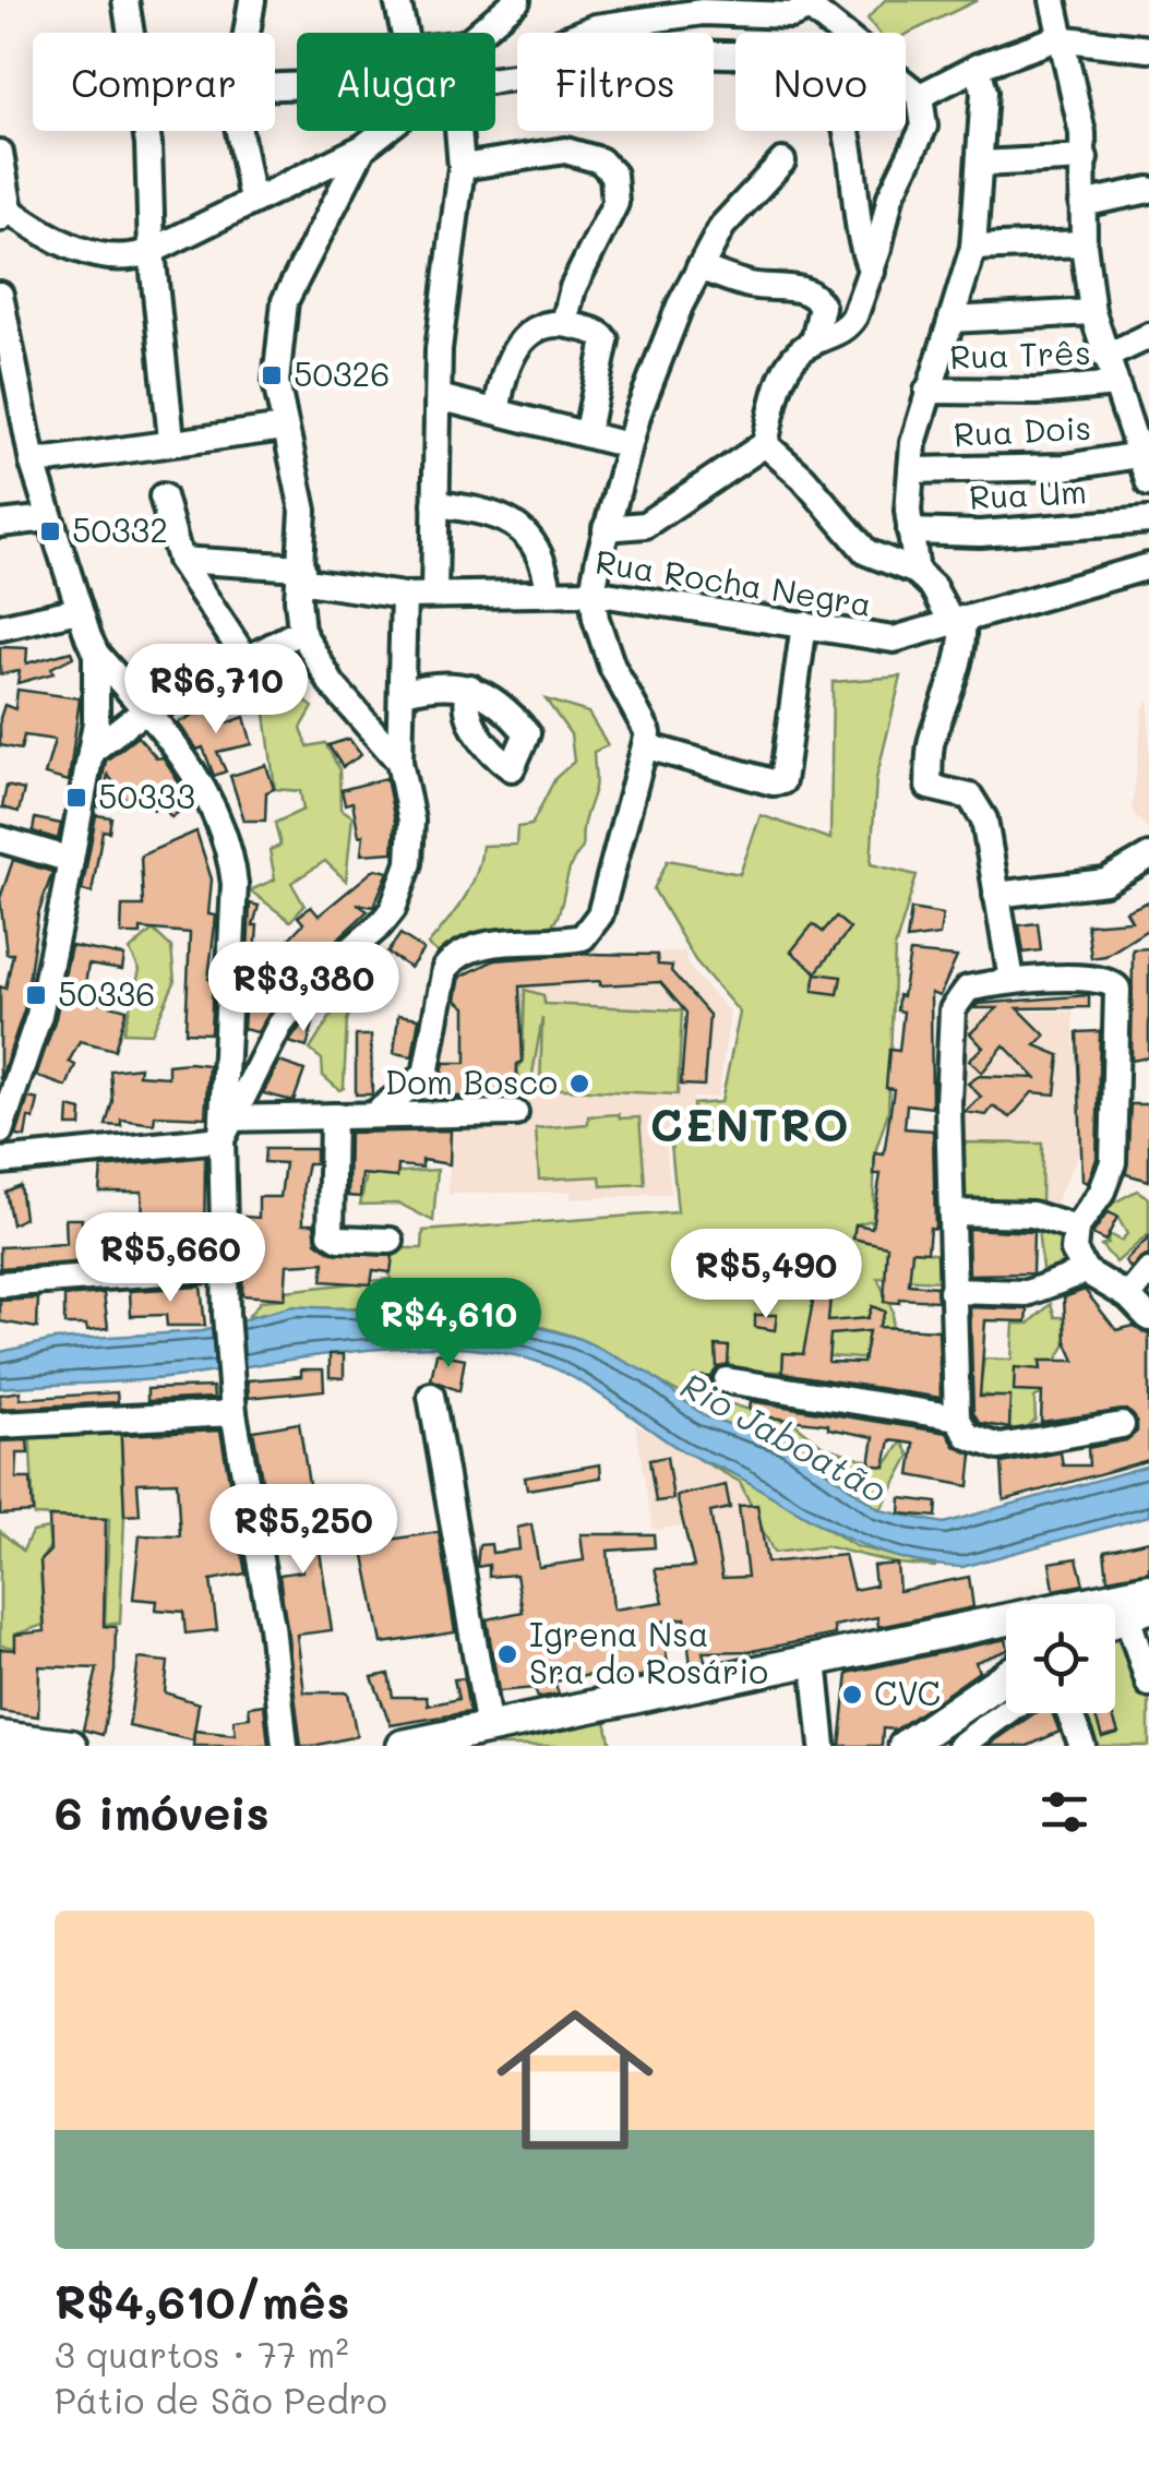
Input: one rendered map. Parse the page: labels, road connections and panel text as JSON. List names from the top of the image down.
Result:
{
  "streets": {
    "street": [
      "Rua Três",
      "Rua Dois",
      "Rua Um",
      "Rua Rocha Negra"
    ]
  },
  "districts": ["CENTRO"],
  "water": ["Rio Jaboatão"],
  "places": {
    "transit": [
      "50326",
      "50332",
      "50333",
      "50336"
    ],
    "other": ["Dom Bosco", "Igrena Nsa Sra do Rosário", "CVC"]
  },
  "page": {
    "chip": [
      "Comprar",
      "Alugar",
      "Filtros",
      "Novo"
    ],
    "price": [
      "R$6,710",
      "R$3,380",
      "R$5,660",
      "R$5,490",
      "R$4,610",
      "R$5,250"
    ],
    "heading": "6 imóveis",
    "list": [
      {
        "name": "R$4,610/mês",
        "note": "3 quartos · 77 m² · Pátio de São Pedro"
      }
    ]
  }
}
